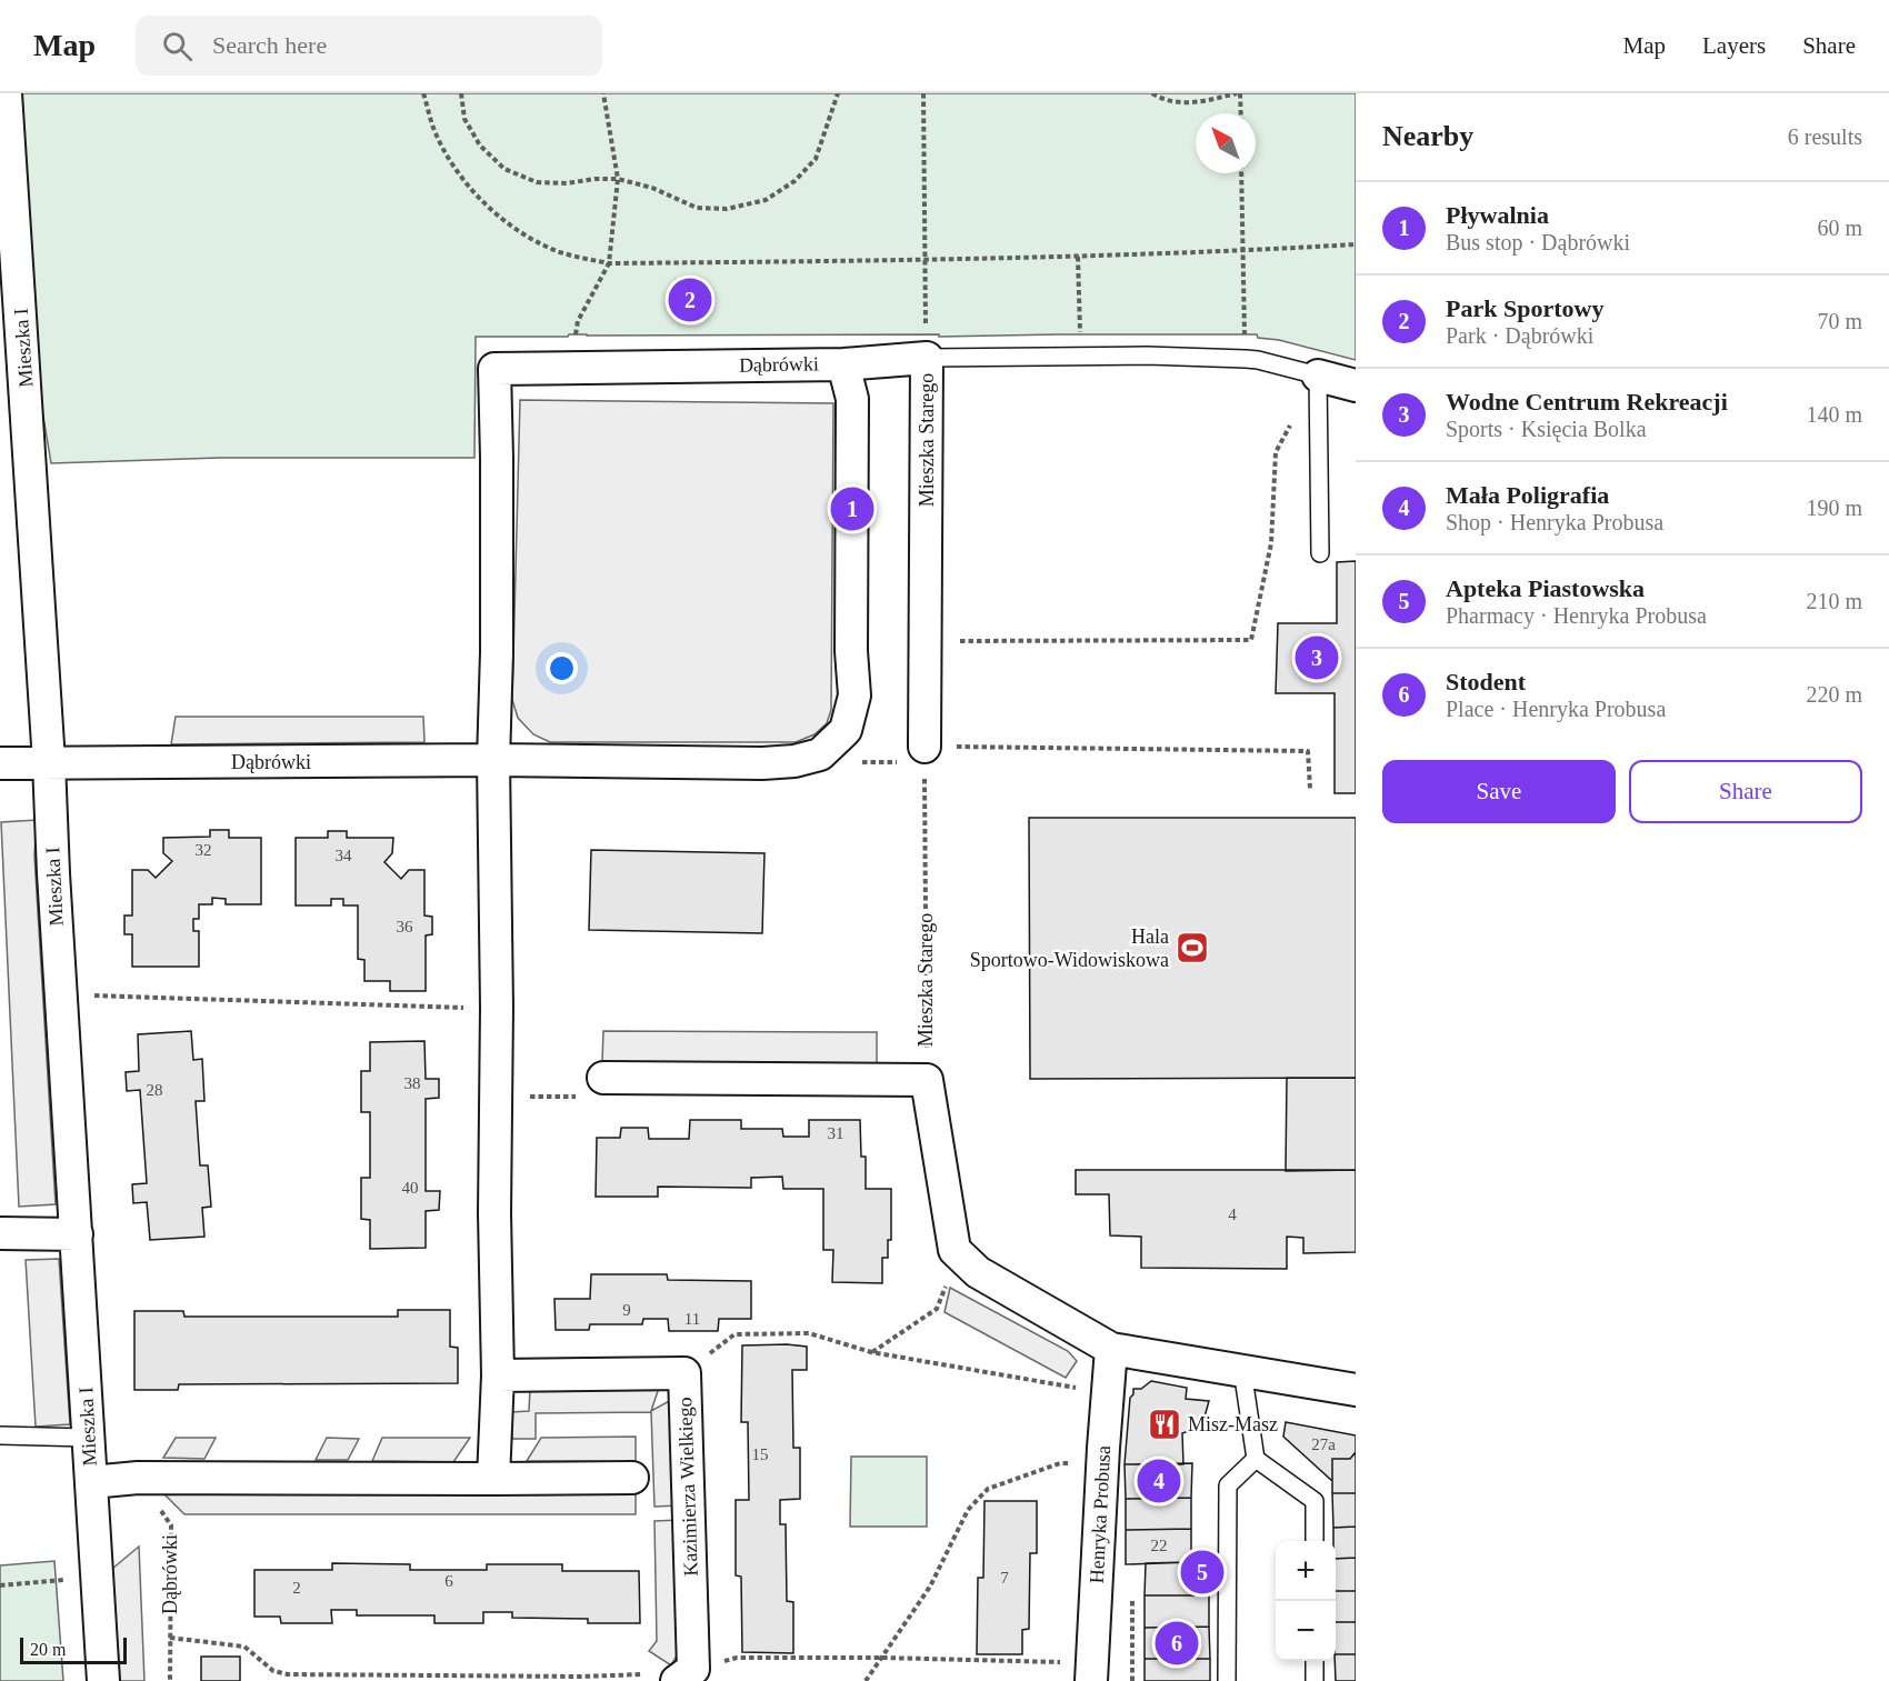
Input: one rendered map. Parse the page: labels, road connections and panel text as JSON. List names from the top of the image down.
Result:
{
  "streets": {
    "street": [
      "Mieszka I",
      "Dąbrówki",
      "Mieszka Starego",
      "Kazimierza Wielkiego",
      "Henryka Probusa"
    ]
  },
  "crossings": [
    ["Mieszka I", "Dąbrówki"],
    ["Dąbrówki", "Mieszka Starego"]
  ],
  "places": {
    "sports": ["Hala Sportowo-Widowiskowa"],
    "restaurant": ["Misz-Masz"]
  },
  "house_numbers": [
    "32",
    "34",
    "36",
    "38",
    "28",
    "31",
    "40",
    "4",
    "9",
    "11",
    "27a",
    "15",
    "22",
    "7",
    "6",
    "2"
  ],
  "scale_bar": "20 m",
  "north": "top left",
  "page": {
    "header": "Map",
    "search": "Search here",
    "nav": ["Map", "Layers", "Share"],
    "heading": ["Nearby", "6 results"],
    "list": [
      {
        "mark": "1",
        "name": "Pływalnia",
        "note": "Bus stop · Dąbrówki",
        "value": "60 m"
      },
      {
        "mark": "2",
        "name": "Park Sportowy",
        "note": "Park · Dąbrówki",
        "value": "70 m"
      },
      {
        "mark": "3",
        "name": "Wodne Centrum Rekreacji",
        "note": "Sports · Księcia Bolka",
        "value": "140 m"
      },
      {
        "mark": "4",
        "name": "Mała Poligrafia",
        "note": "Shop · Henryka Probusa",
        "value": "190 m"
      },
      {
        "mark": "5",
        "name": "Apteka Piastowska",
        "note": "Pharmacy · Henryka Probusa",
        "value": "210 m"
      },
      {
        "mark": "6",
        "name": "Stodent",
        "note": "Place · Henryka Probusa",
        "value": "220 m"
      }
    ],
    "pins": [
      "2",
      "1",
      "3",
      "4",
      "5",
      "6"
    ],
    "buttons": ["Save", "Share"],
    "map_buttons": ["+", "−"],
    "scale": "20 m"
  }
}
